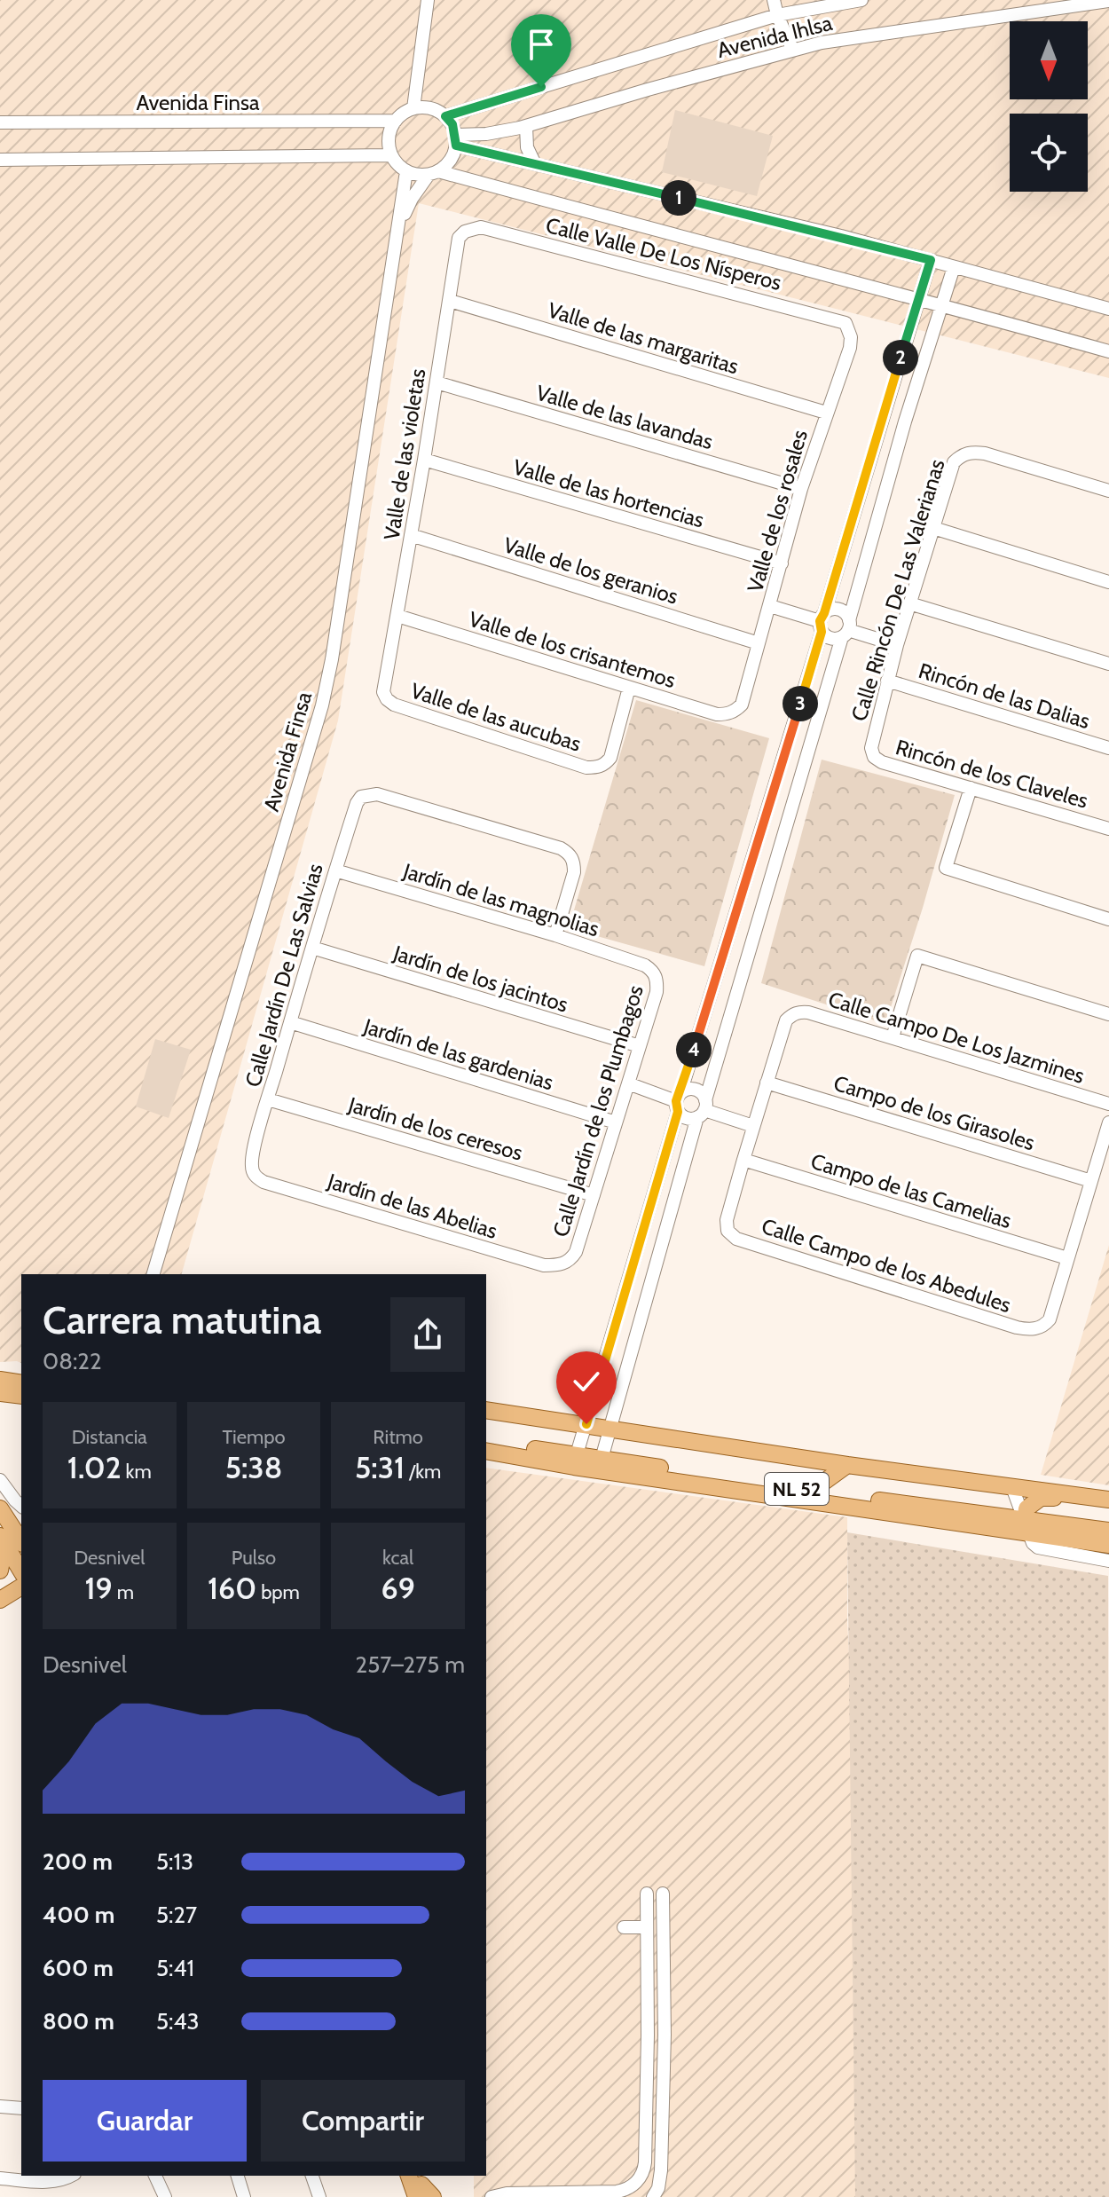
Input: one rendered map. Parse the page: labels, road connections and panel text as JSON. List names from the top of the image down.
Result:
{
  "streets": {
    "main road": ["NL 52"],
    "street": [
      "Avenida Ihlsa",
      "Avenida Finsa",
      "Calle Valle De Los Nísperos",
      "Valle de las margaritas",
      "Valle de las lavandas",
      "Valle de las violetas",
      "Valle de las hortencias",
      "Valle de los rosales",
      "Valle de los geranios",
      "Calle Rincón De Las Valerianas",
      "Valle de los crisantemos",
      "Rincón de las Dalias",
      "Valle de las aucubas",
      "Rincón de los Claveles",
      "Jardín de las magnolias",
      "Calle Jardín De Las Salvias",
      "Jardín de los jacintos",
      "Calle Campo De Los Jazmines",
      "Jardín de las gardenias",
      "Calle Jardín de los Plumbagos",
      "Campo de los Girasoles",
      "Jardín de los ceresos",
      "Campo de las Camelias",
      "Jardín de las Abelias",
      "Calle Campo de los Abedules"
    ]
  },
  "crossings": [
    ["Avenida Ihlsa", "Avenida Finsa"],
    ["Calle Valle De Los Nísperos", "Valle de las violetas"],
    ["Calle Valle De Los Nísperos", "Valle de los rosales"],
    ["Valle de las margaritas", "Valle de las violetas"],
    ["Valle de las margaritas", "Valle de los rosales"],
    ["Valle de las lavandas", "Valle de las violetas"],
    ["Valle de las lavandas", "Valle de los rosales"],
    ["Valle de las violetas", "Valle de las hortencias"],
    ["Valle de las violetas", "Valle de los geranios"],
    ["Valle de las violetas", "Valle de los crisantemos"],
    ["Valle de las violetas", "Valle de las aucubas"],
    ["Valle de las hortencias", "Valle de los rosales"],
    ["Valle de los rosales", "Valle de los geranios"],
    ["Valle de los rosales", "Valle de los crisantemos"],
    ["Calle Rincón De Las Valerianas", "Rincón de las Dalias"],
    ["Calle Rincón De Las Valerianas", "Rincón de los Claveles"],
    ["Valle de los crisantemos", "Valle de las aucubas"],
    ["Jardín de las magnolias", "Calle Jardín De Las Salvias"],
    ["Jardín de las magnolias", "Calle Jardín de los Plumbagos"],
    ["Calle Jardín De Las Salvias", "Jardín de los jacintos"],
    ["Calle Jardín De Las Salvias", "Jardín de las gardenias"],
    ["Calle Jardín De Las Salvias", "Jardín de los ceresos"],
    ["Calle Jardín De Las Salvias", "Jardín de las Abelias"],
    ["Jardín de los jacintos", "Calle Jardín de los Plumbagos"],
    ["Calle Campo De Los Jazmines", "Campo de los Girasoles"],
    ["Jardín de las gardenias", "Calle Jardín de los Plumbagos"],
    ["Calle Jardín de los Plumbagos", "Jardín de los ceresos"],
    ["Calle Jardín de los Plumbagos", "Jardín de las Abelias"],
    ["Campo de las Camelias", "Calle Campo de los Abedules"]
  ],
  "north": "bottom",
  "page": {
    "pins": [
      "1",
      "2",
      "3",
      "4"
    ],
    "heading": ["Carrera matutina", "08:22"],
    "stats": [
      ["Distancia", "1.02 km"],
      ["Tiempo", "5:38"],
      ["Ritmo", "5:31 /km"],
      ["Desnivel", "19 m"],
      ["Pulso", "160 bpm"],
      ["kcal", "69"]
    ],
    "chart": ["Desnivel", "257–275 m"],
    "list": [
      {
        "name": "200 m",
        "note": "5:13"
      },
      {
        "name": "400 m",
        "note": "5:27"
      },
      {
        "name": "600 m",
        "note": "5:41"
      },
      {
        "name": "800 m",
        "note": "5:43"
      }
    ],
    "buttons": ["Guardar", "Compartir"]
  }
}
